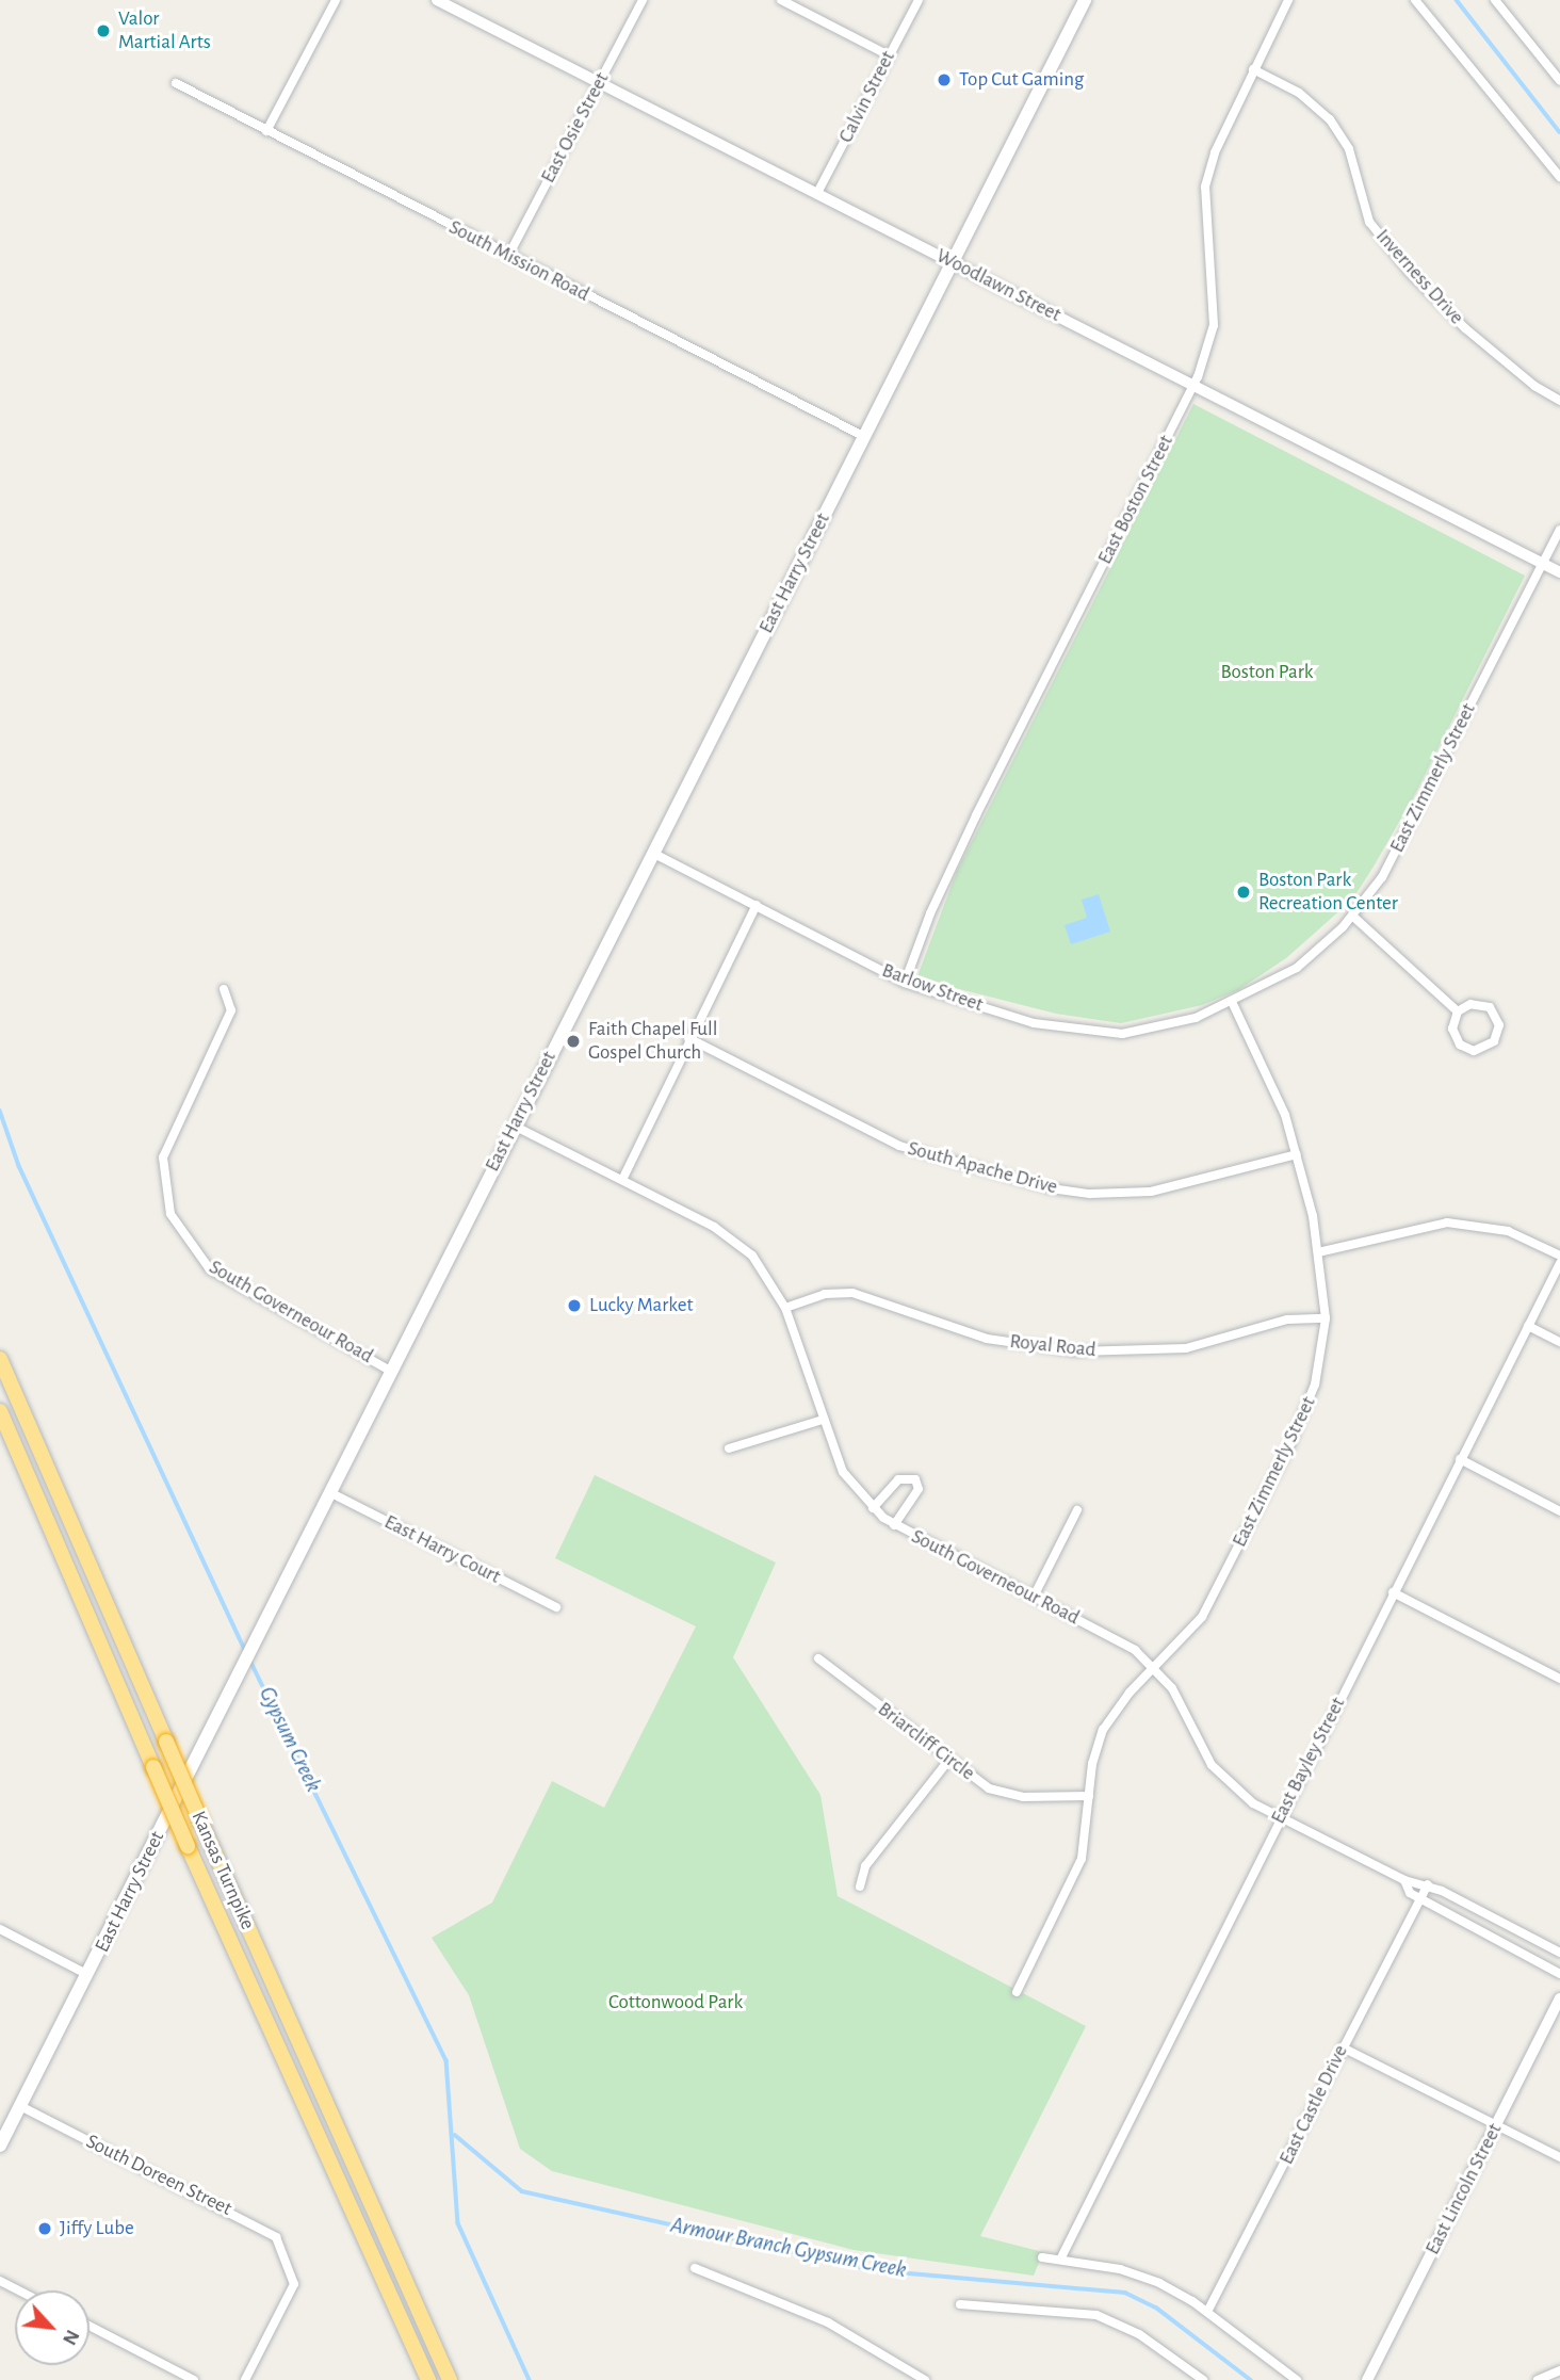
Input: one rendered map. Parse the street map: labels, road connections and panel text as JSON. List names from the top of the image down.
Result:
{
  "streets": {
    "highway": ["Kansas Turnpike"],
    "main road": ["East Harry Street"],
    "street": [
      "Calvin Street",
      "East Osie Street",
      "South Mission Road",
      "Inverness Drive",
      "Woodlawn Street",
      "East Boston Street",
      "East Zimmerly Street",
      "Barlow Street",
      "South Apache Drive",
      "South Governeour Road",
      "Royal Road",
      "East Harry Court",
      "Briarcliff Circle",
      "East Bayley Street",
      "East Castle Drive",
      "South Doreen Street",
      "East Lincoln Street"
    ]
  },
  "crossings": [
    ["Calvin Street", "Woodlawn Street"],
    ["East Osie Street", "South Mission Road"],
    ["East Osie Street", "Woodlawn Street"],
    ["South Mission Road", "East Harry Street"],
    ["Inverness Drive", "East Boston Street"],
    ["Woodlawn Street", "East Boston Street"],
    ["Woodlawn Street", "East Harry Street"],
    ["Woodlawn Street", "East Zimmerly Street"],
    ["East Boston Street", "Barlow Street"],
    ["East Harry Street", "Barlow Street"],
    ["East Harry Street", "South Governeour Road"],
    ["East Harry Street", "East Harry Court"],
    ["East Harry Street", "South Doreen Street"],
    ["East Zimmerly Street", "Barlow Street"],
    ["East Zimmerly Street", "South Apache Drive"],
    ["East Zimmerly Street", "South Governeour Road"],
    ["East Zimmerly Street", "Royal Road"],
    ["East Zimmerly Street", "Briarcliff Circle"],
    ["South Governeour Road", "Royal Road"],
    ["South Governeour Road", "East Bayley Street"],
    ["South Governeour Road", "East Castle Drive"]
  ],
  "water": ["Gypsum Creek", "Armour Branch Gypsum Creek"],
  "parks": ["Boston Park", "Cottonwood Park"],
  "places": [
    "Valor Martial Arts",
    "Top Cut Gaming",
    "Boston Park Recreation Center",
    "Faith Chapel Full Gospel Church",
    "Lucky Market",
    "Jiffy Lube"
  ],
  "north": "bottom right"
}
